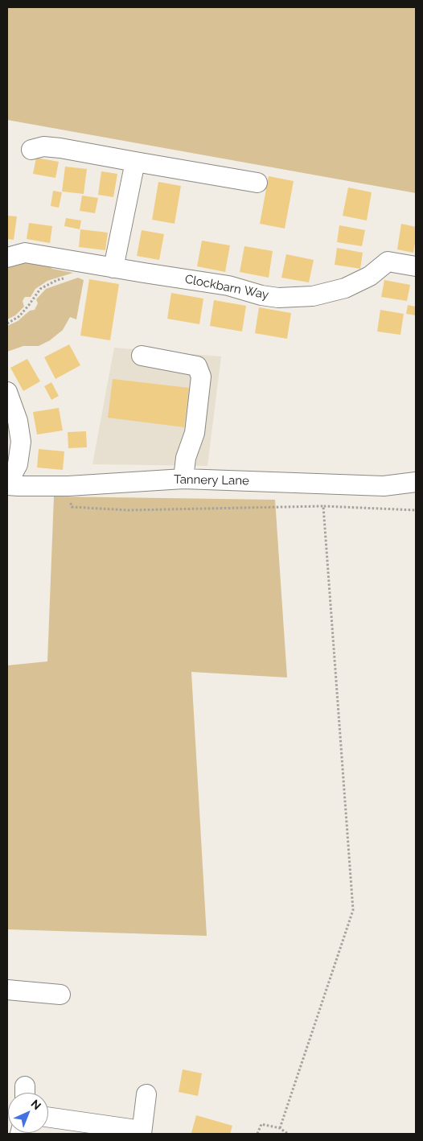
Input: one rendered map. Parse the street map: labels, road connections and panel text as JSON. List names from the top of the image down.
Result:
{
  "streets": {
    "street": ["Clockbarn Way", "Tannery Lane"]
  },
  "north": "top right"
}
